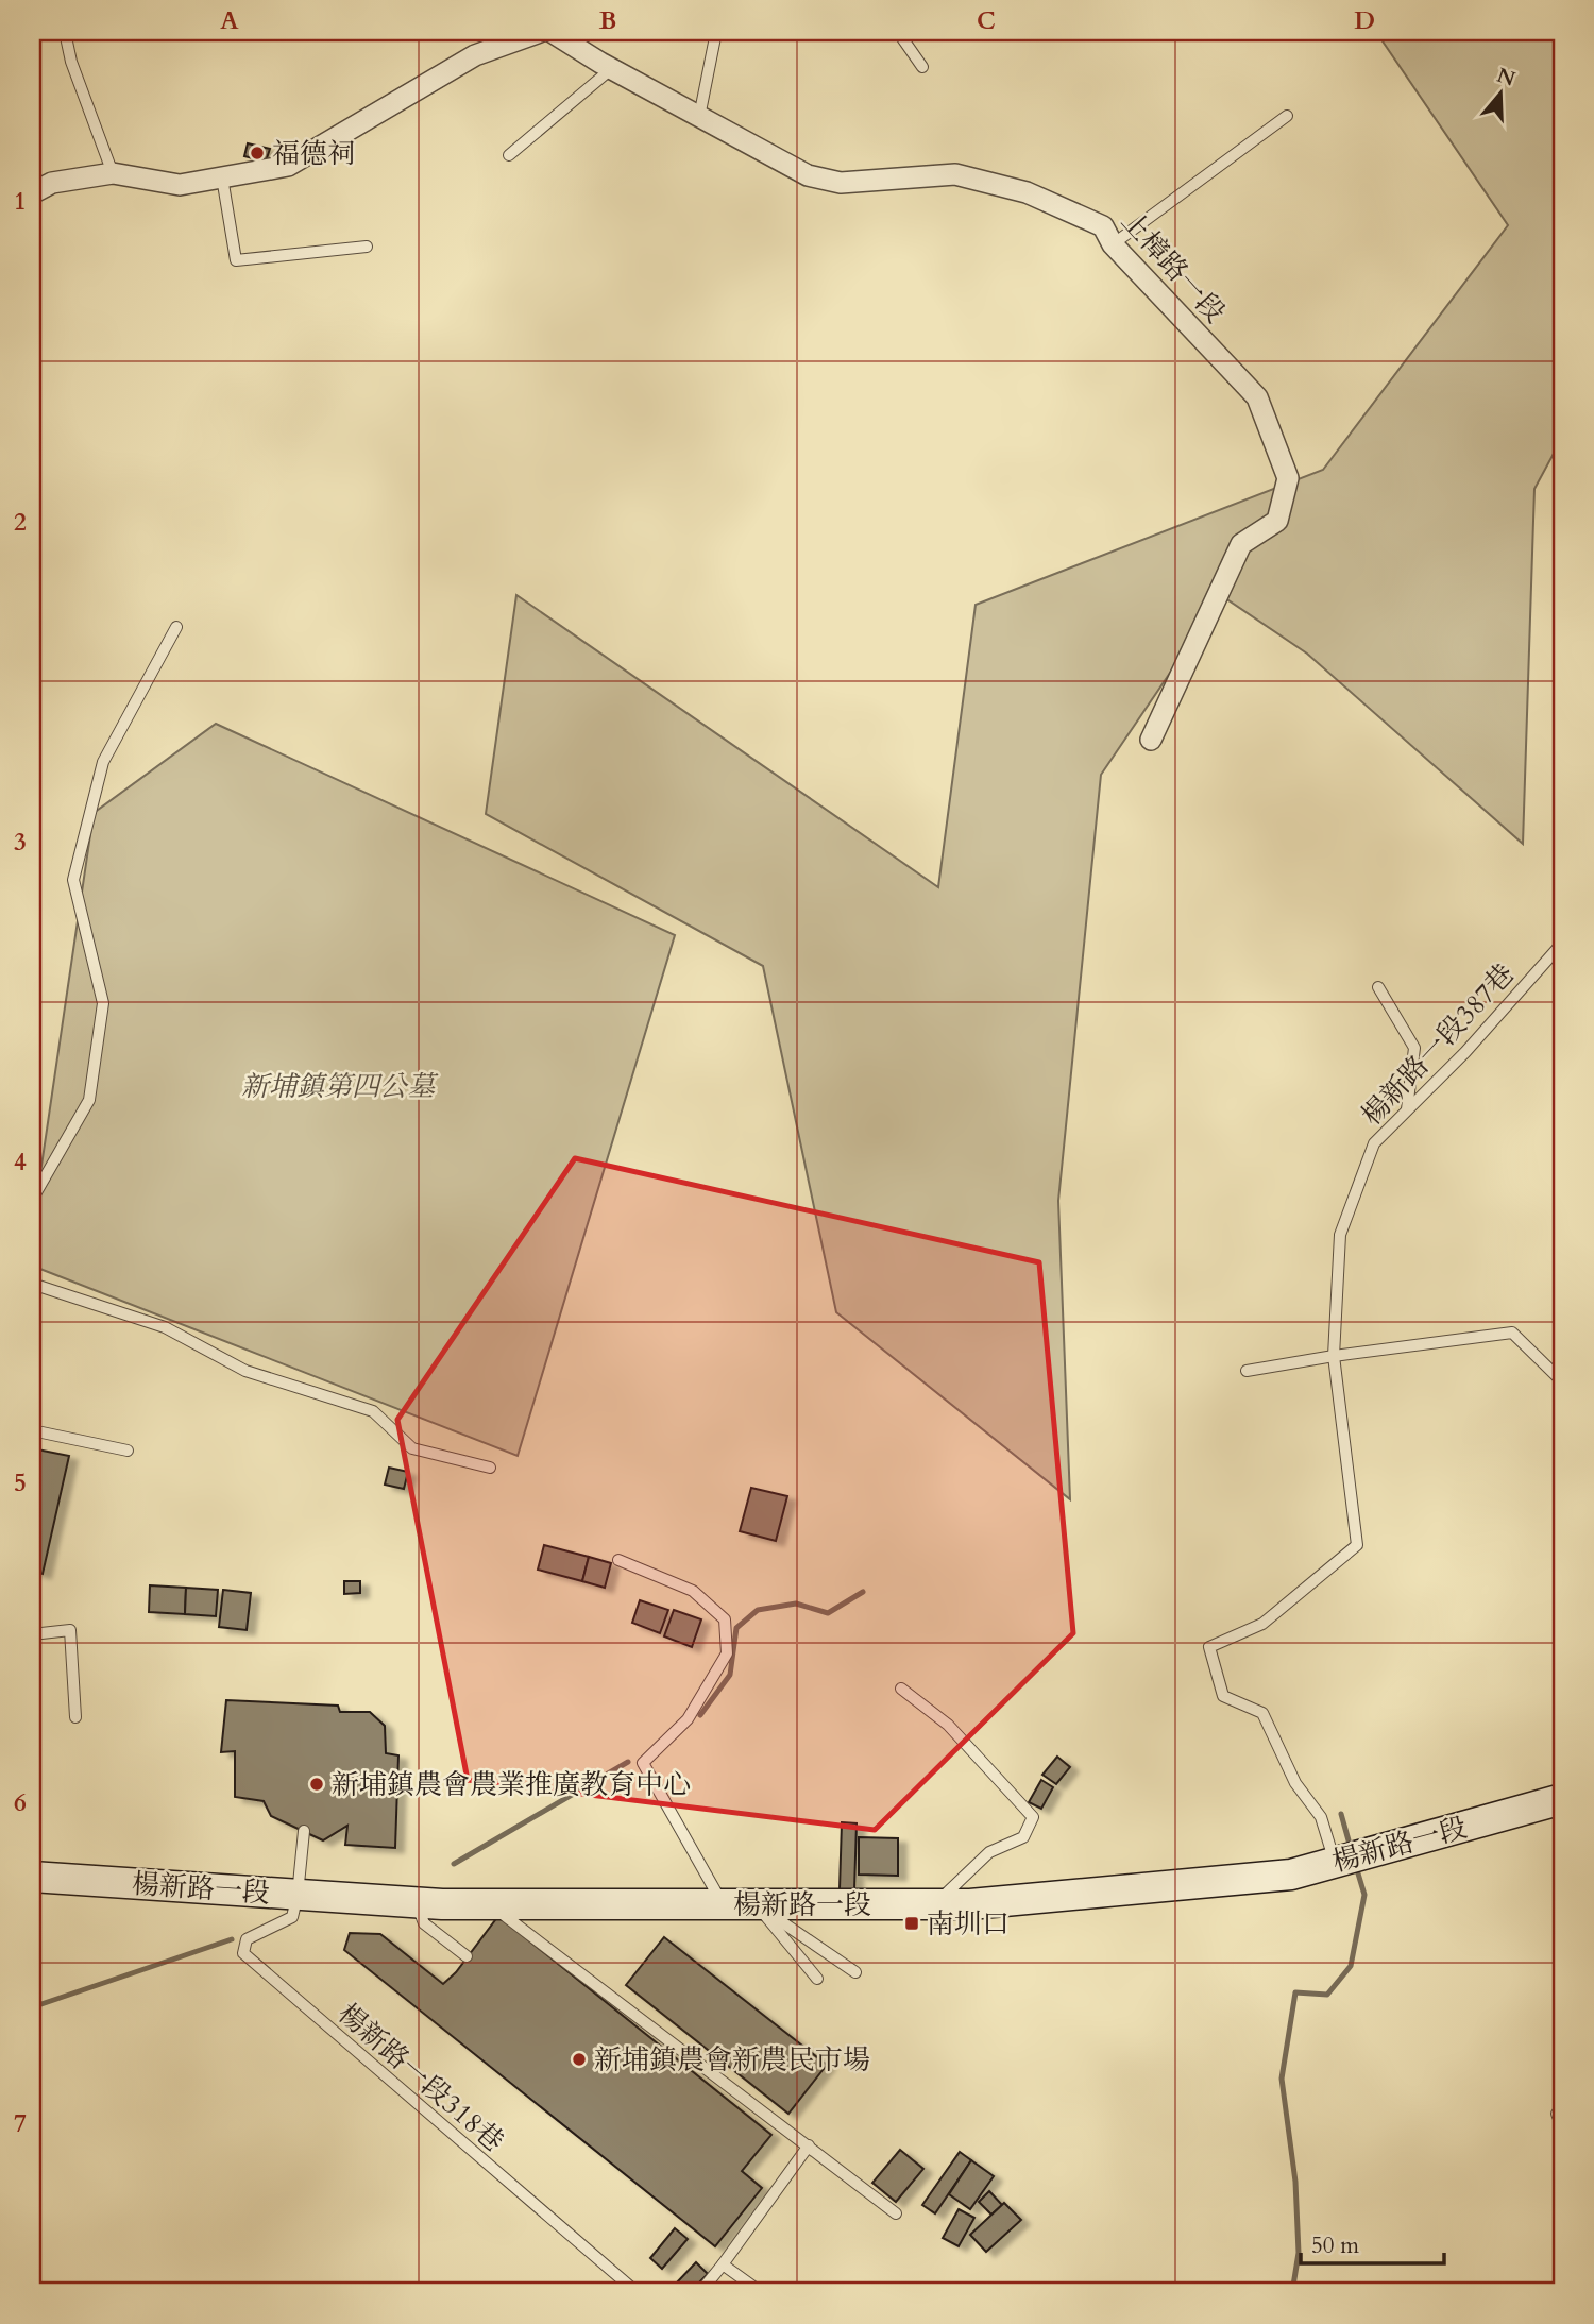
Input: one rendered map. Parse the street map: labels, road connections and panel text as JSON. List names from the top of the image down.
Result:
{
  "streets": {
    "main road": ["楊新路一段"],
    "street": ["上樟路一段"],
    "lane": ["楊新路一段387巷", "楊新路一段318巷"]
  },
  "crossings": [
    ["楊新路一段387巷", "楊新路一段"],
    ["楊新路一段", "楊新路一段318巷"]
  ],
  "parks": ["新埔鎮第四公墓"],
  "places": {
    "other": ["福德祠", "新埔鎮農會農業推廣教育中心", "新埔鎮農會新農民市場"],
    "transit": ["南圳口"]
  },
  "scale_bar": "50 m",
  "north": "top",
  "grid": {
    "columns": [
      "A",
      "B",
      "C",
      "D"
    ],
    "rows": [
      "1",
      "2",
      "3",
      "4",
      "5",
      "6",
      "7"
    ]
  }
}
